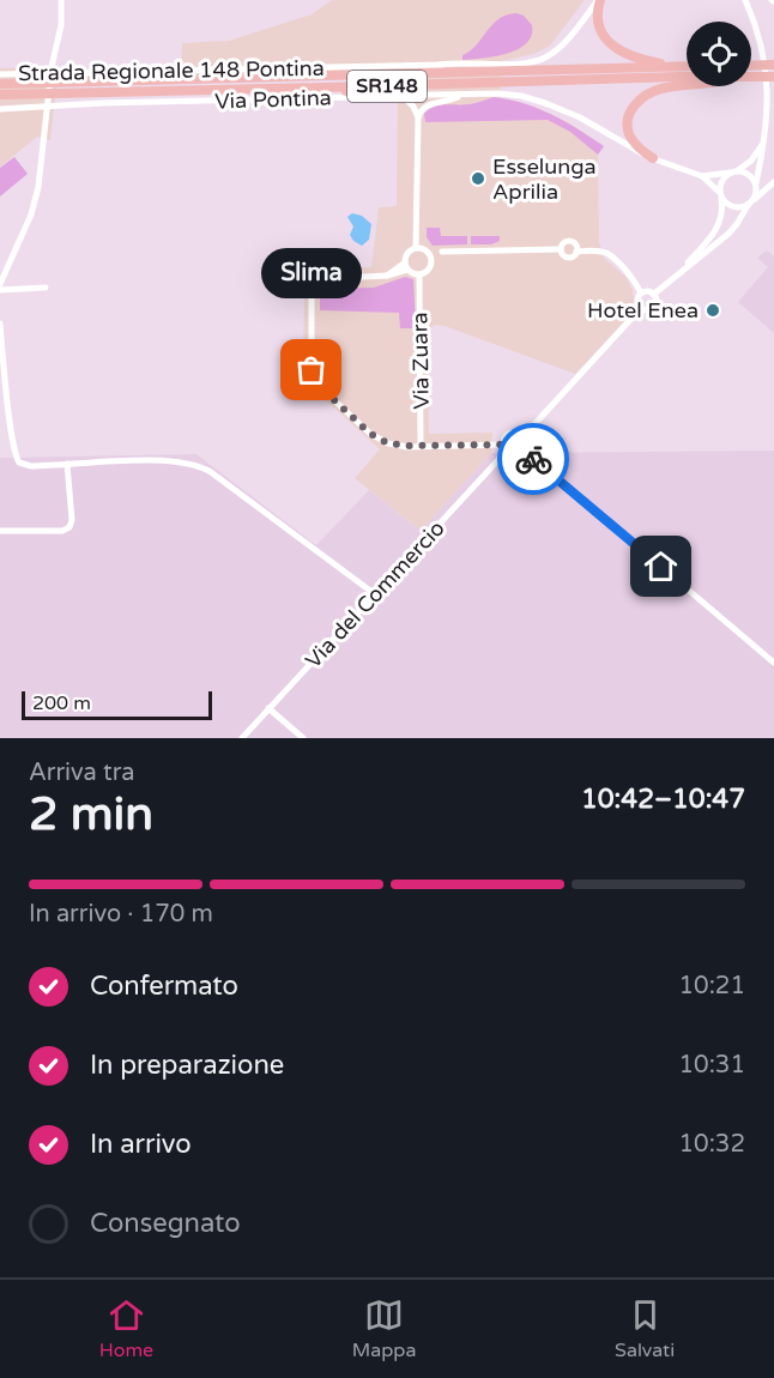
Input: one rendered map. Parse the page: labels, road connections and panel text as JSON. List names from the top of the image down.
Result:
{
  "streets": {
    "highway": ["Strada Regionale 148 Pontina", "SR148"],
    "street": ["Via Pontina", "Via Zuara", "Via del Commercio"]
  },
  "places": ["Esselunga Aprilia", "Hotel Enea", "Slima"],
  "scale_bar": "200 m",
  "page": {
    "bubble": "Slima",
    "scale": "200 m",
    "heading": ["2 min", "Arriva tra", "10:42–10:47"],
    "bar": "In arrivo · 170 m",
    "list": [
      ["Confermato", "10:21"],
      ["In preparazione", "10:31"],
      ["In arrivo", "10:32"],
      "Consegnato"
    ],
    "tabs": ["Home", "Mappa", "Salvati"]
  }
}
